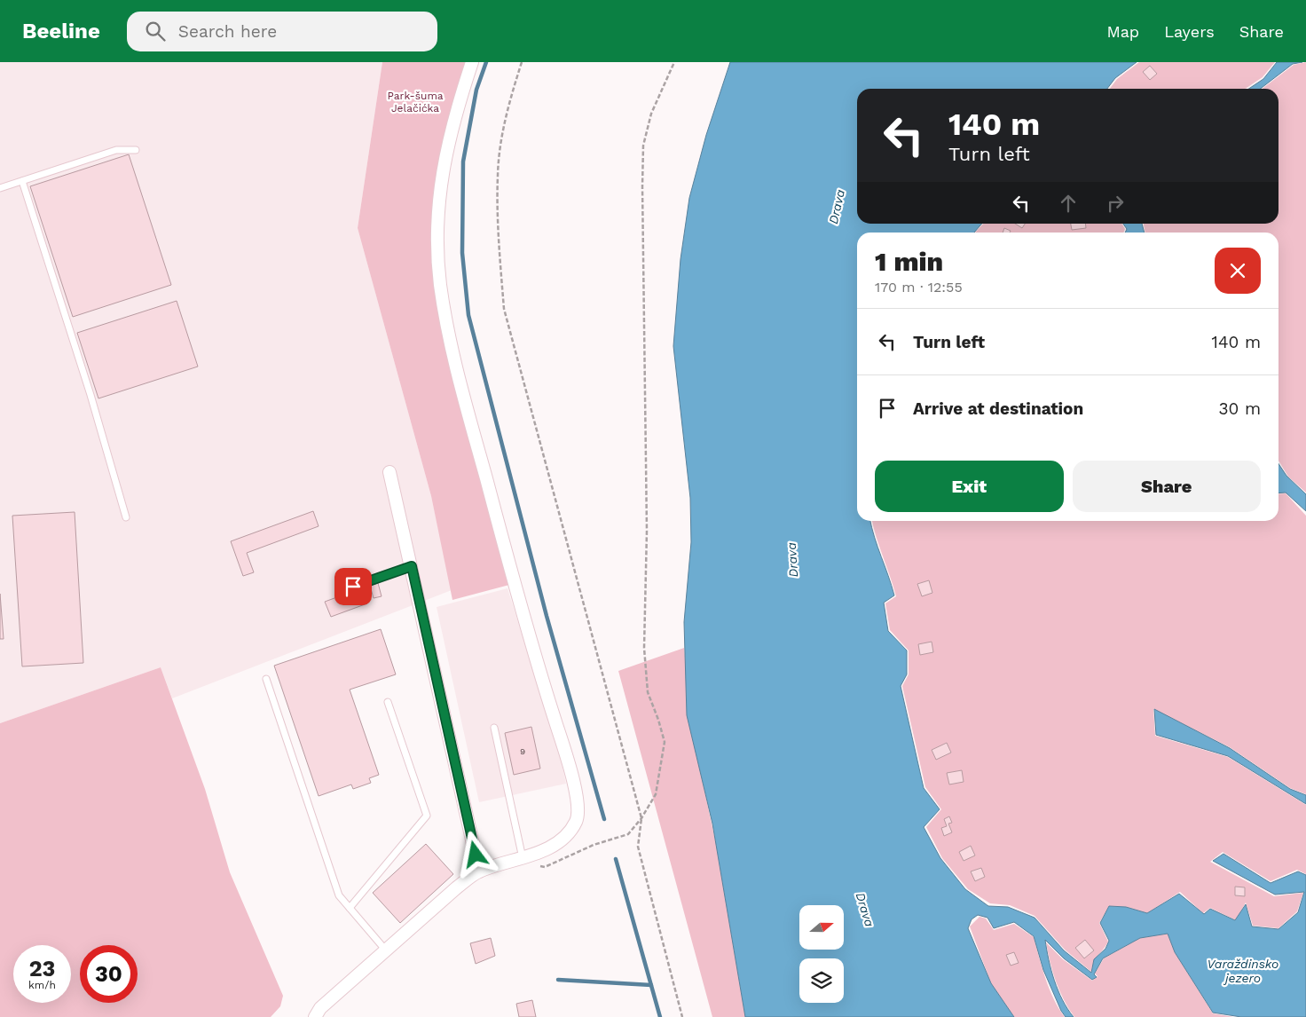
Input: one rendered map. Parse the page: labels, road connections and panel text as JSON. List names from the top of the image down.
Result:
{
  "water": ["Drava", "Varaždinsko jezero"],
  "parks": ["Park-šuma Jelačićka"],
  "house_numbers": ["9"],
  "north": "right",
  "page": {
    "header": "Beeline",
    "search": "Search here",
    "nav": ["Map", "Layers", "Share"],
    "turn": ["140 m", "Turn left"],
    "heading": ["1 min", "170 m · 12:55"],
    "list": [
      {
        "name": "Turn left",
        "value": "140 m"
      },
      {
        "name": "Arrive at destination",
        "value": "30 m"
      }
    ],
    "buttons": ["Exit", "Share"],
    "speed": "23 km/h",
    "limit": "30"
  }
}
